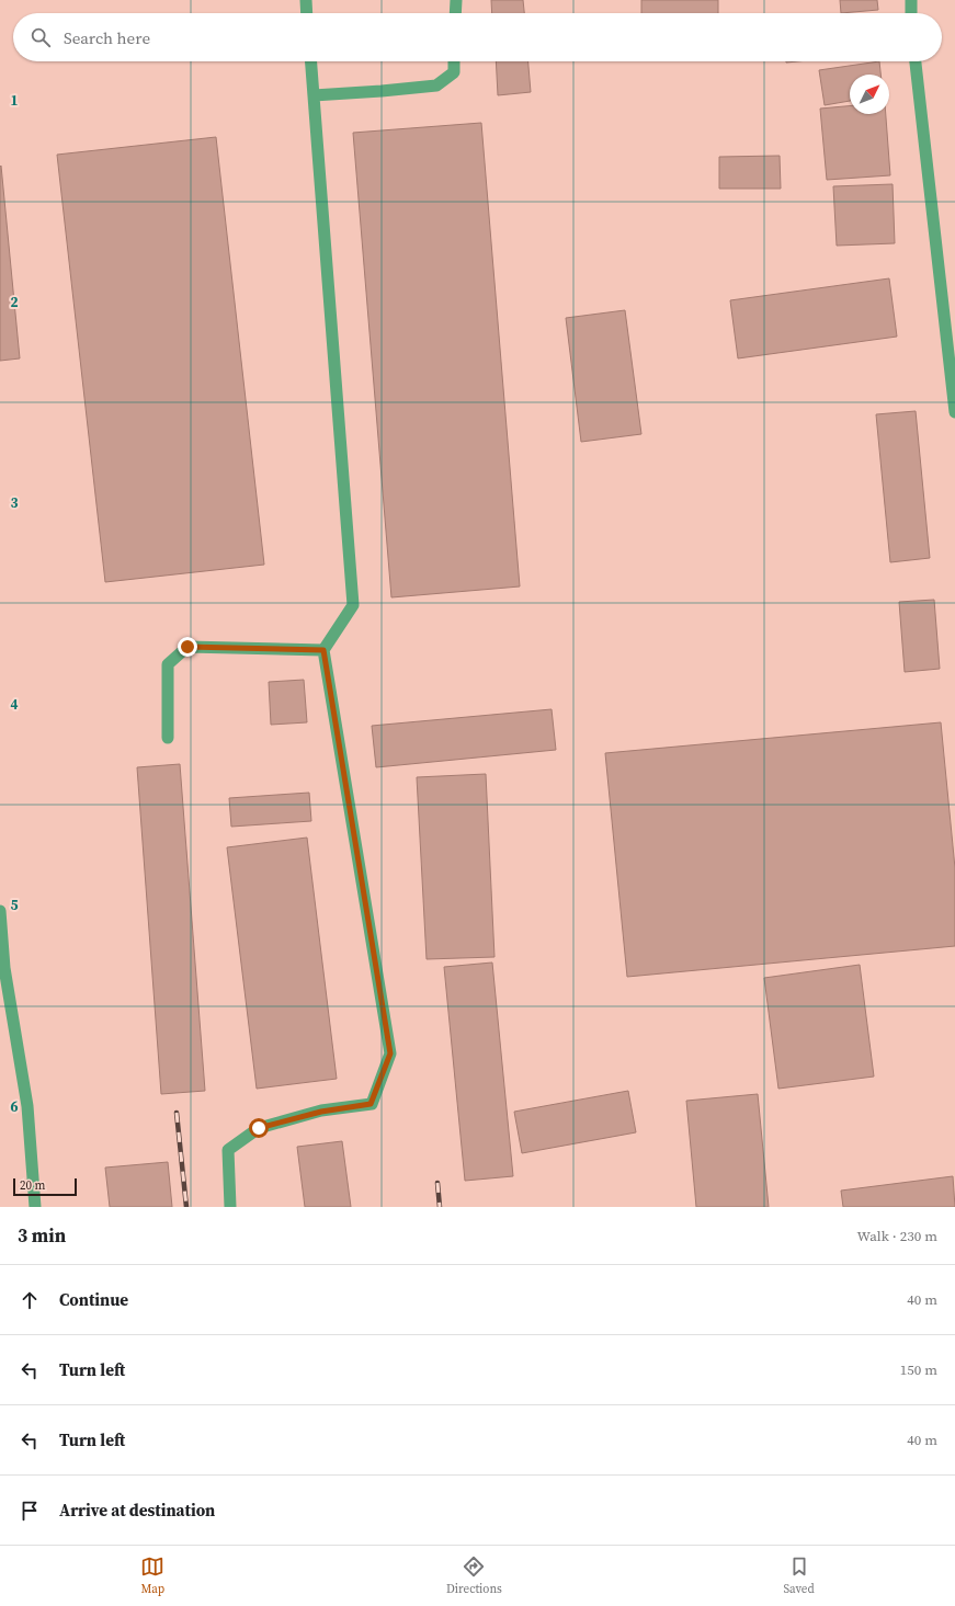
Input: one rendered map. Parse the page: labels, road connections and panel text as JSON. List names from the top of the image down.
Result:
{
  "scale_bar": "20 m",
  "north": "top right",
  "page": {
    "search": "Search here",
    "scale": "20 m",
    "heading": ["3 min", "Walk · 230 m"],
    "list": [
      ["Continue", "40 m"],
      ["Turn left", "150 m"],
      ["Turn left", "40 m"],
      "Arrive at destination"
    ],
    "nav": ["Map", "Directions", "Saved"]
  },
  "grid": {
    "rows": [
      "1",
      "2",
      "3",
      "4",
      "5",
      "6"
    ]
  }
}
